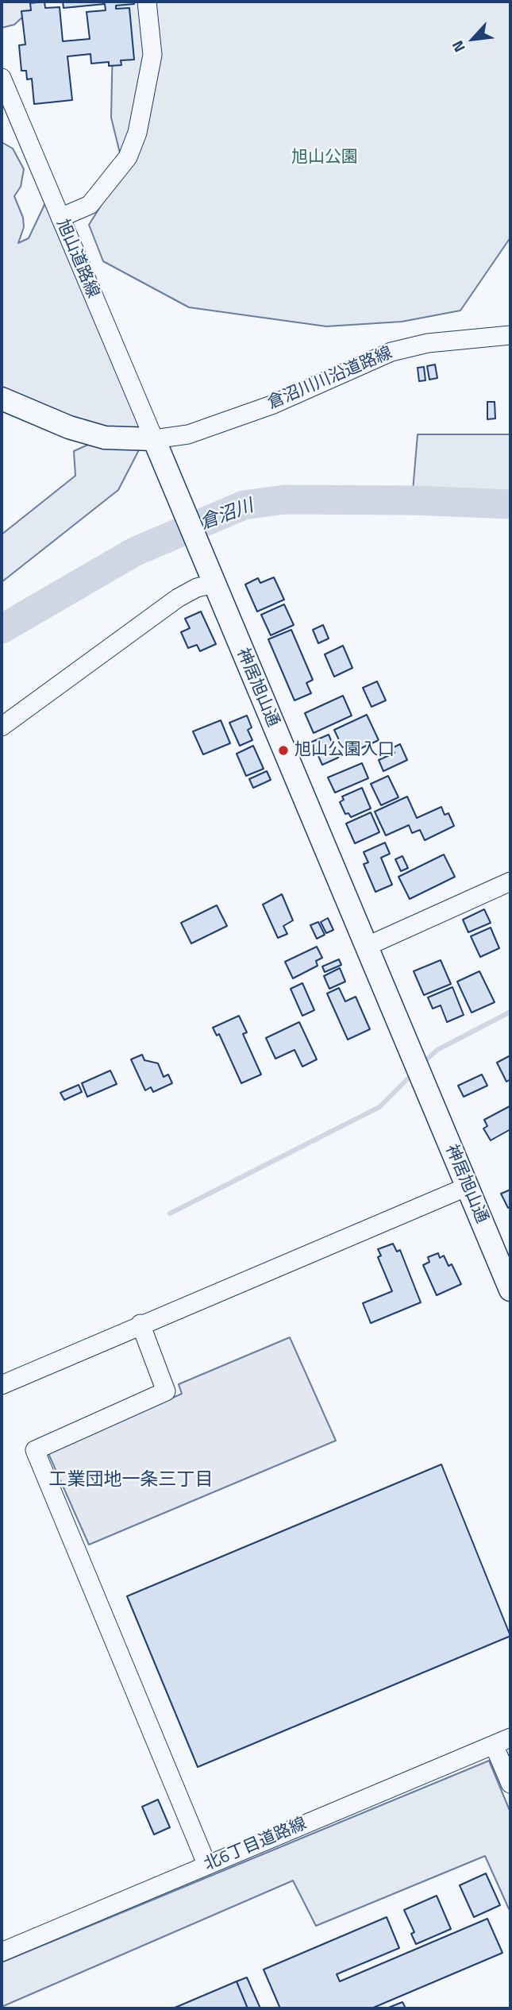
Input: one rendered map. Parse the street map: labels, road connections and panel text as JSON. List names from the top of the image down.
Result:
{
  "streets": {
    "main road": ["神居旭山通"],
    "street": ["旭山道路線", "倉沼川川沿道路線", "北6丁目道路線"]
  },
  "crossings": [
    ["旭山道路線", "倉沼川川沿道路線"],
    ["旭山道路線", "神居旭山通"],
    ["倉沼川川沿道路線", "神居旭山通"]
  ],
  "districts": ["工業団地一条三丁目"],
  "water": ["倉沼川"],
  "parks": ["旭山公園"],
  "places": ["旭山公園入口"],
  "north": "bottom left"
}
